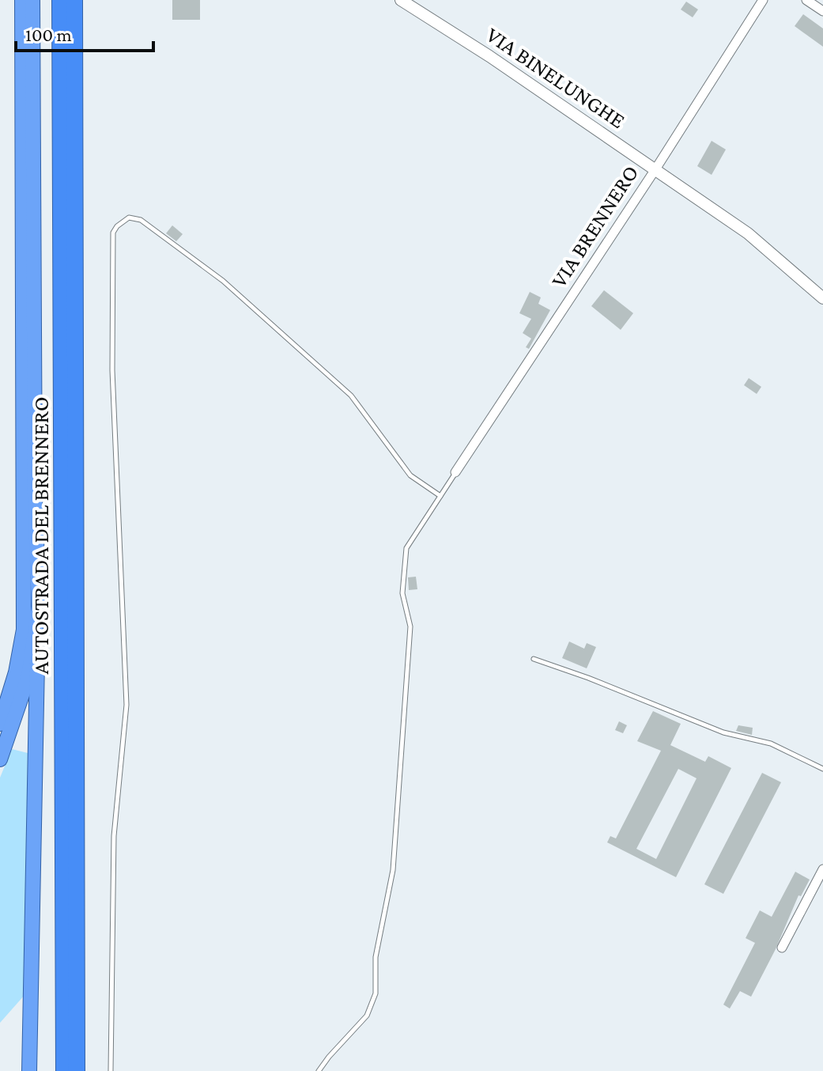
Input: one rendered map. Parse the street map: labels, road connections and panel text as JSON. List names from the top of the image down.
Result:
{
  "streets": {
    "highway": ["AUTOSTRADA DEL BRENNERO"],
    "street": ["VIA BINELUNGHE", "VIA BRENNERO"]
  },
  "crossings": [
    ["VIA BINELUNGHE", "VIA BRENNERO"]
  ],
  "scale_bar": "100 m"
}
